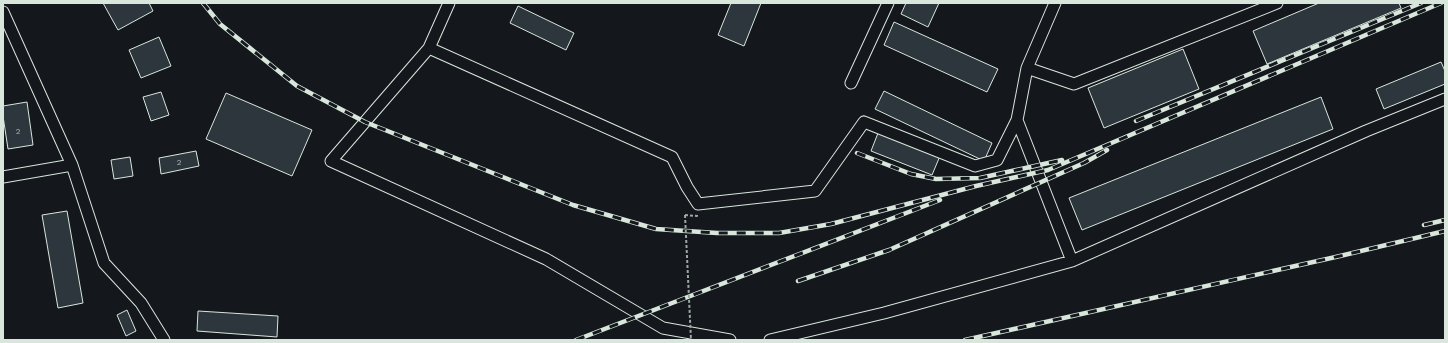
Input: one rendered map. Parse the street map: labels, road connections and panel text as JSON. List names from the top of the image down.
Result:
{
  "house_numbers": ["2", "2"]
}
